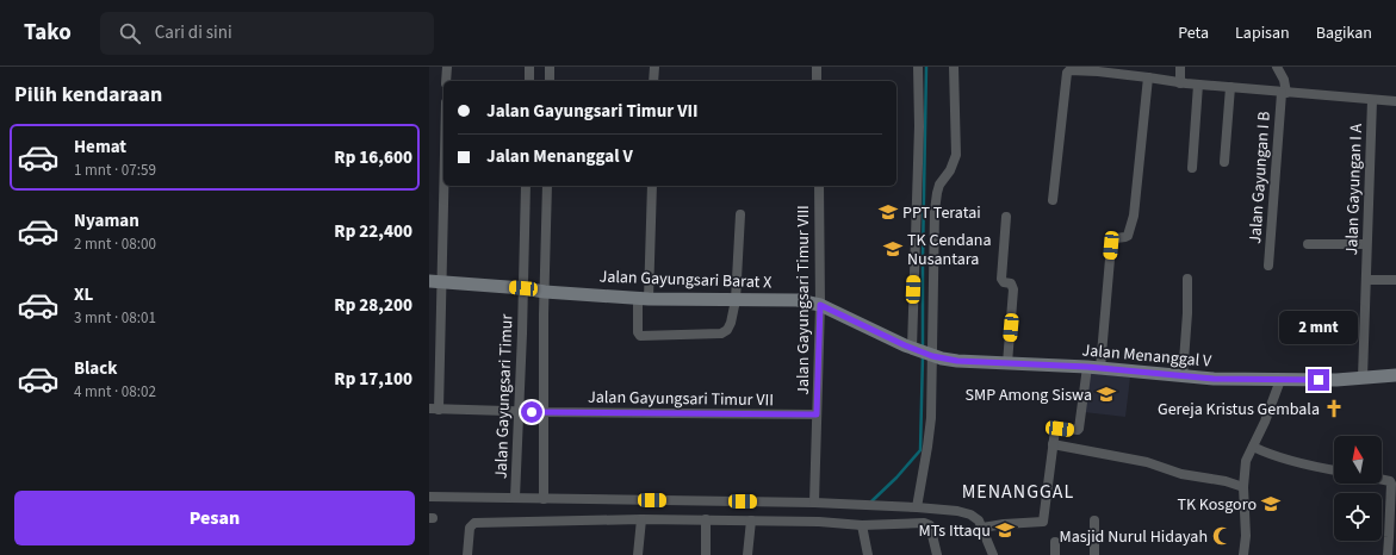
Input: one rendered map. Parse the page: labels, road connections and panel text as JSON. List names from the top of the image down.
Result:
{
  "streets": {
    "street": [
      "Jalan Gayungan I B",
      "Jalan Gayungan I A",
      "Jalan Gayungsari Barat X",
      "Jalan Gayungsari Timur VIII",
      "Jalan Menanggal V",
      "Jalan Gayungsari Timur",
      "Jalan Gayungsari Timur VII"
    ]
  },
  "crossings": [
    ["Jalan Gayungan I A", "Jalan Menanggal V"],
    ["Jalan Gayungsari Barat X", "Jalan Gayungsari Timur VIII"],
    ["Jalan Gayungsari Barat X", "Jalan Menanggal V"],
    ["Jalan Gayungsari Barat X", "Jalan Gayungsari Timur"],
    ["Jalan Gayungsari Timur VIII", "Jalan Gayungsari Timur VII"],
    ["Jalan Gayungsari Timur", "Jalan Gayungsari Timur VII"]
  ],
  "districts": ["MENANGGAL"],
  "places": {
    "school or university": [
      "PPT Teratai",
      "TK Cendana Nusantara",
      "SMP Among Siswa",
      "TK Kosgoro",
      "MTs Ittaqu"
    ],
    "church": ["Gereja Kristus Gembala"],
    "mosque": ["Masjid Nurul Hidayah"]
  },
  "north": "top",
  "page": {
    "header": "Tako",
    "search": "Cari di sini",
    "nav": ["Peta", "Lapisan", "Bagikan"],
    "heading": "Pilih kendaraan",
    "banner": ["Jalan Gayungsari Timur VII", "Jalan Menanggal V"],
    "list": [
      {
        "name": "Hemat",
        "note": "1 mnt · 07:59",
        "value": "Rp 16,600"
      },
      {
        "name": "Nyaman",
        "note": "2 mnt · 08:00",
        "value": "Rp 22,400"
      },
      {
        "name": "XL",
        "note": "3 mnt · 08:01",
        "value": "Rp 28,200"
      },
      {
        "name": "Black",
        "note": "4 mnt · 08:02",
        "value": "Rp 17,100"
      }
    ],
    "bubble": "2 mnt",
    "buttons": "Pesan"
  }
}
